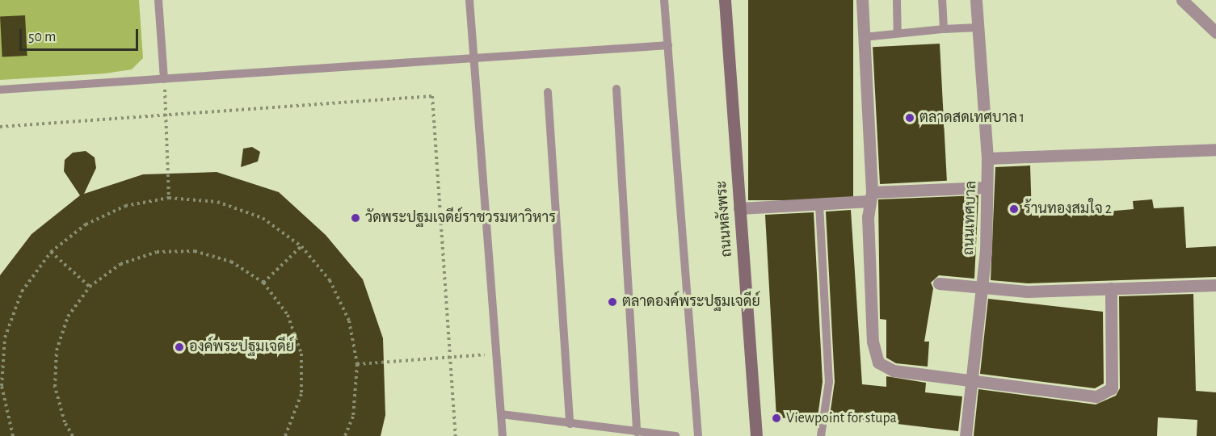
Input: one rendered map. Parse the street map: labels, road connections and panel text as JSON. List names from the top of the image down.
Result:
{
  "streets": {
    "main road": ["ถนนหลังพระ"],
    "street": ["ถนนเทศบาล"]
  },
  "places": [
    "ตลาดสดเทศบาล 1",
    "ร้านทองสมใจ 2",
    "วัดพระปฐมเจดีย์ราชวรมหาวิหาร",
    "ตลาดองค์พระปฐมเจดีย์",
    "องค์พระปฐมเจดีย์",
    "Viewpoint for stupa"
  ],
  "scale_bar": "50 m"
}
